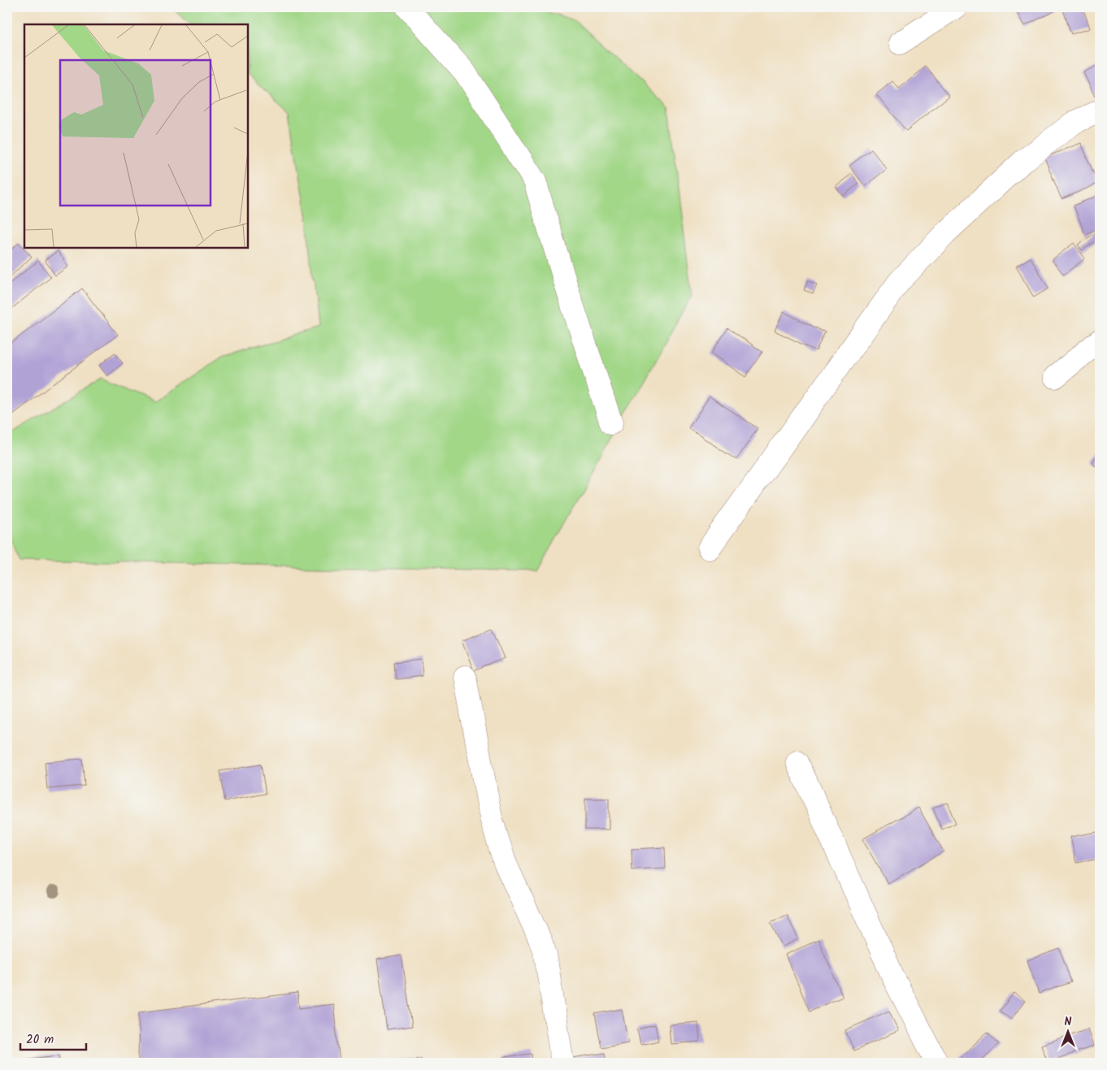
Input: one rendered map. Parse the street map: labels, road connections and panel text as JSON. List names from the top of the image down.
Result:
{
  "scale_bar": "20 m",
  "north": "top"
}
